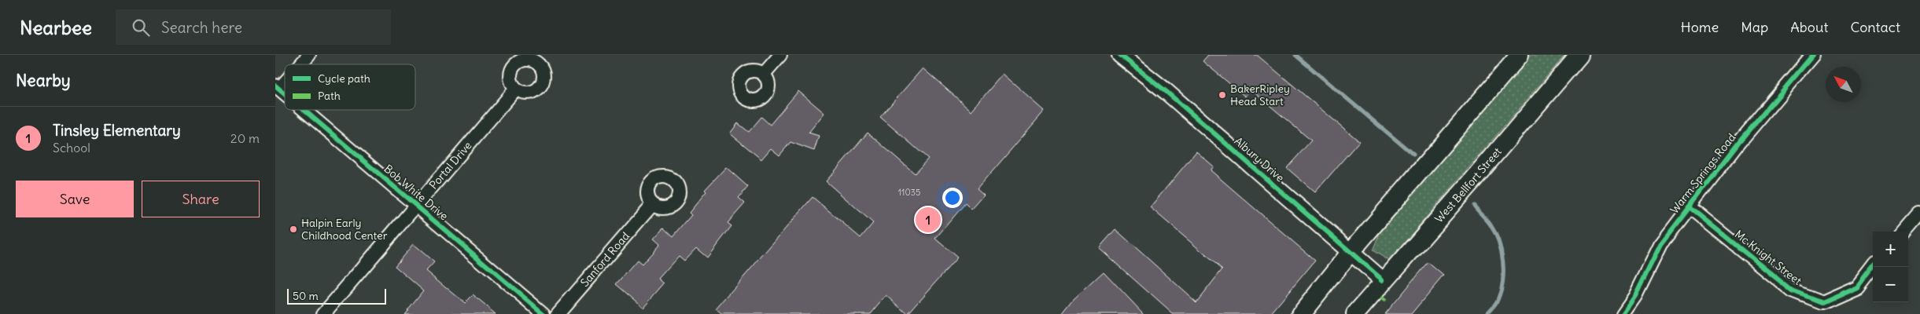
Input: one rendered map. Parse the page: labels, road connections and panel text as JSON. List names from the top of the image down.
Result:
{
  "streets": {
    "main road": ["West Bellfort Street"],
    "street": [
      "Albury Drive",
      "Portal Drive",
      "Warm Springs Road",
      "Bob White Drive",
      "Mc Knight Street",
      "Sanford Road"
    ]
  },
  "crossings": [
    ["Albury Drive", "West Bellfort Street"],
    ["Portal Drive", "Bob White Drive"],
    ["Warm Springs Road", "Mc Knight Street"]
  ],
  "places": ["BakerRipley Head Start", "Halpin Early Childhood Center"],
  "house_numbers": ["11035"],
  "legend": ["Cycle path", "Path"],
  "scale_bar": "50 m",
  "north": "top left",
  "page": {
    "header": "Nearbee",
    "search": "Search here",
    "nav": [
      "Home",
      "Map",
      "About",
      "Contact"
    ],
    "heading": "Nearby",
    "list": [
      {
        "mark": "1",
        "name": "Tinsley Elementary",
        "note": "School",
        "value": "20 m"
      }
    ],
    "buttons": ["Save", "Share"],
    "pins": "1",
    "map_buttons": ["+", "−"],
    "scale": "50 m"
  }
}
